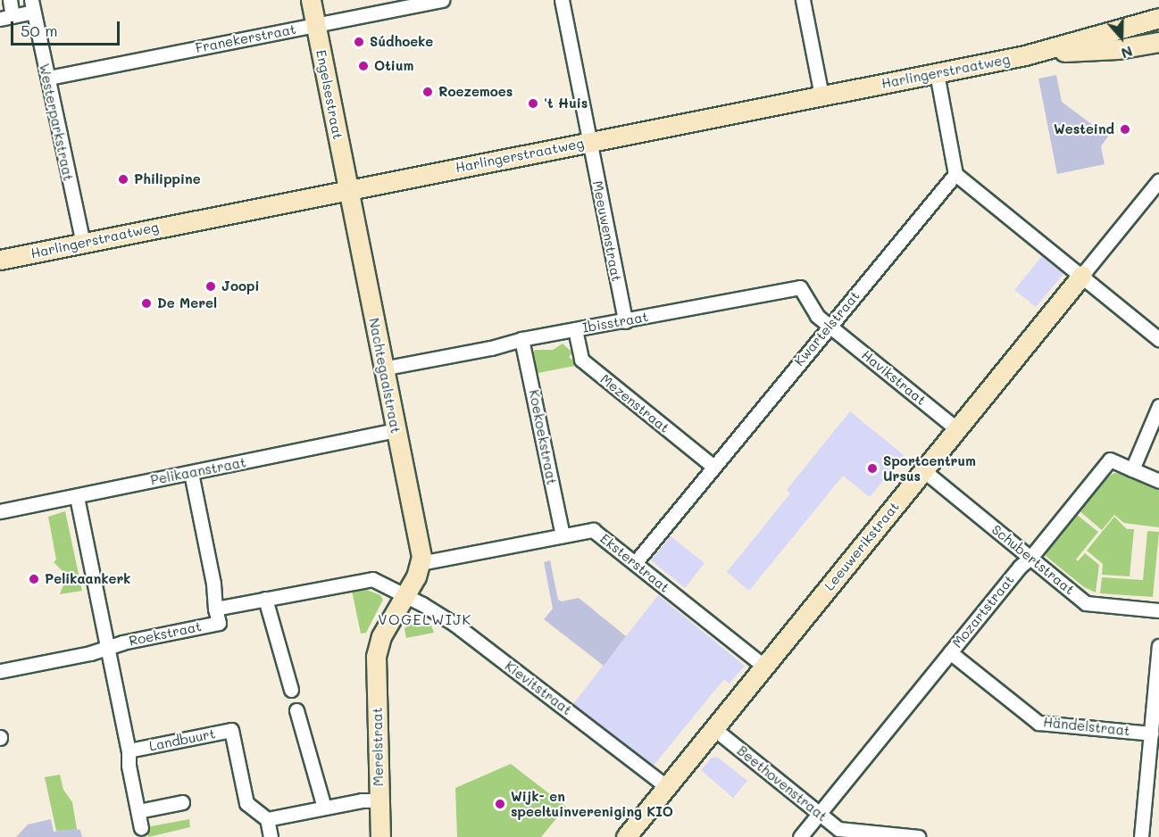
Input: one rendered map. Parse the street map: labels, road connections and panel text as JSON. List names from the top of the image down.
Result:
{
  "streets": {
    "street": [
      "Franekerstraat",
      "Harlingerstraatweg",
      "Engelsestraat",
      "Westerparkstraat",
      "Meeuwenstraat",
      "Ibisstraat",
      "Kwartelstraat",
      "Nachtegaalstraat",
      "Havikstraat",
      "Mezenstraat",
      "Koekoekstraat",
      "Pelikaanstraat",
      "Leeuwerikstraat",
      "Schubertstraat",
      "Eksterstraat",
      "Mozartstraat",
      "Roekstraat",
      "Kievitstraat",
      "Händelstraat",
      "Landbuurt",
      "Merelstraat",
      "Beethovenstraat"
    ]
  },
  "crossings": [
    ["Franekerstraat", "Engelsestraat"],
    ["Franekerstraat", "Westerparkstraat"],
    ["Harlingerstraatweg", "Engelsestraat"],
    ["Harlingerstraatweg", "Westerparkstraat"],
    ["Harlingerstraatweg", "Meeuwenstraat"],
    ["Harlingerstraatweg", "Nachtegaalstraat"],
    ["Engelsestraat", "Nachtegaalstraat"],
    ["Meeuwenstraat", "Ibisstraat"],
    ["Ibisstraat", "Kwartelstraat"],
    ["Ibisstraat", "Nachtegaalstraat"],
    ["Ibisstraat", "Havikstraat"],
    ["Ibisstraat", "Mezenstraat"],
    ["Ibisstraat", "Koekoekstraat"],
    ["Kwartelstraat", "Havikstraat"],
    ["Kwartelstraat", "Mezenstraat"],
    ["Kwartelstraat", "Eksterstraat"],
    ["Nachtegaalstraat", "Pelikaanstraat"],
    ["Nachtegaalstraat", "Eksterstraat"],
    ["Nachtegaalstraat", "Merelstraat"],
    ["Havikstraat", "Leeuwerikstraat"],
    ["Koekoekstraat", "Eksterstraat"],
    ["Leeuwerikstraat", "Schubertstraat"],
    ["Leeuwerikstraat", "Eksterstraat"],
    ["Leeuwerikstraat", "Kievitstraat"],
    ["Leeuwerikstraat", "Beethovenstraat"],
    ["Schubertstraat", "Mozartstraat"],
    ["Eksterstraat", "Merelstraat"],
    ["Mozartstraat", "Händelstraat"],
    ["Mozartstraat", "Beethovenstraat"],
    ["Roekstraat", "Kievitstraat"],
    ["Roekstraat", "Merelstraat"],
    ["Kievitstraat", "Merelstraat"]
  ],
  "districts": ["VOGELWIJK"],
  "places": [
    "Súdhoeke",
    "Otium",
    "Roezemoes",
    "'t Huis",
    "Westeind",
    "Philippine",
    "Joopi",
    "De Merel",
    "Sportcentrum Ursus",
    "Pelikaankerk",
    "Wijk- en speeltuinvereniging KIO"
  ],
  "scale_bar": "50 m",
  "north": "bottom"
}
